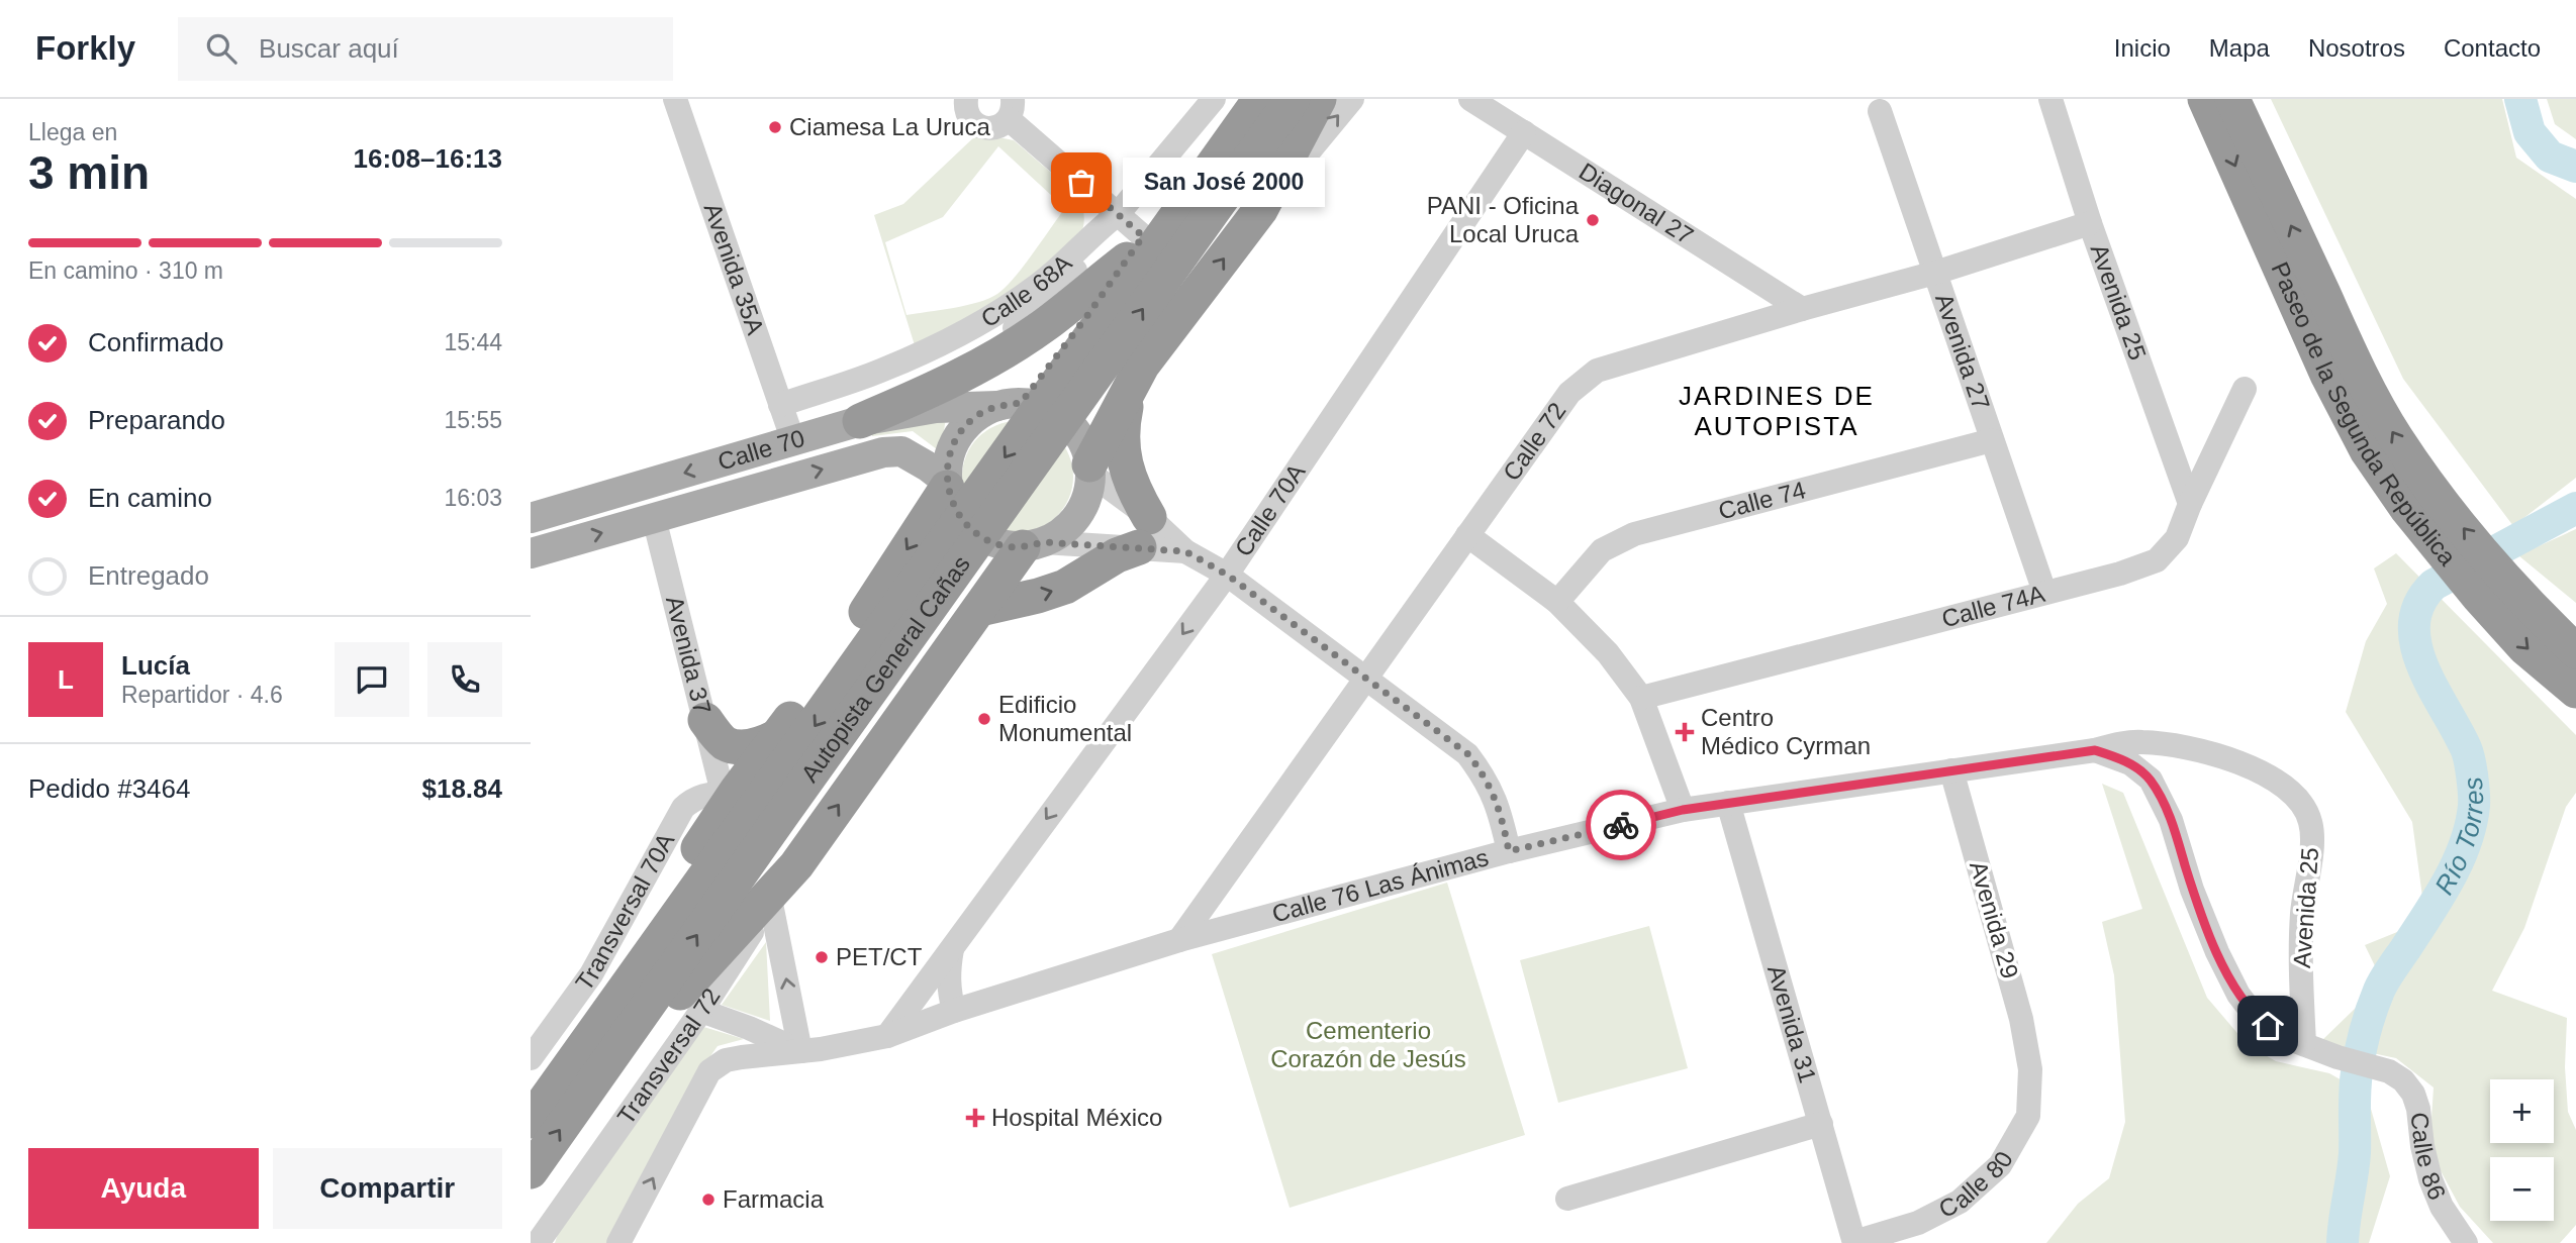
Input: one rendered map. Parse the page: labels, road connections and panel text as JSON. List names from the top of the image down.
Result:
{
  "streets": {
    "highway": ["Paseo de la Segunda República", "Autopista General Cañas"],
    "main road": ["Calle 70"],
    "street": [
      "Diagonal 27",
      "Avenida 35A",
      "Calle 68A",
      "Avenida 25",
      "Avenida 27",
      "Calle 72",
      "Calle 74",
      "Calle 70A",
      "Calle 74A",
      "Avenida 37",
      "Calle 76 Las Ánimas",
      "Transversal 70A",
      "Avenida 29",
      "Avenida 31",
      "Transversal 72",
      "Calle 86",
      "Calle 80"
    ]
  },
  "crossings": [
    ["Diagonal 27", "Calle 72"],
    ["Diagonal 27", "Calle 70A"],
    ["Avenida 35A", "Calle 68A"],
    ["Avenida 35A", "Calle 70"],
    ["Avenida 25", "Calle 72"],
    ["Avenida 25", "Calle 74A"],
    ["Avenida 25", "Calle 76 Las Ánimas"],
    ["Avenida 25", "Calle 86"],
    ["Avenida 27", "Calle 72"],
    ["Avenida 27", "Calle 74"],
    ["Avenida 27", "Calle 74A"],
    ["Calle 72", "Calle 76 Las Ánimas"],
    ["Calle 70", "Avenida 37"],
    ["Calle 70A", "Calle 76 Las Ánimas"],
    ["Avenida 37", "Autopista General Cañas"],
    ["Avenida 37", "Transversal 70A"],
    ["Autopista General Cañas", "Transversal 70A"],
    ["Calle 76 Las Ánimas", "Avenida 29"],
    ["Calle 76 Las Ánimas", "Avenida 31"],
    ["Avenida 29", "Calle 80"],
    ["Avenida 31", "Calle 80"]
  ],
  "one_way": ["Calle 70A"],
  "districts": ["JARDINES DE AUTOPISTA"],
  "water": ["Río Torres"],
  "parks": ["Cementerio Corazón de Jesús"],
  "places": {
    "other": [
      "Ciamesa La Uruca",
      "San José 2000",
      "PANI - Oficina Local Uruca",
      "Edificio Monumental",
      "PET/CT",
      "Farmacia"
    ],
    "health": ["Centro Médico Cyrman", "Hospital México"]
  },
  "page": {
    "header": "Forkly",
    "search": "Buscar aquí",
    "nav": [
      "Inicio",
      "Mapa",
      "Nosotros",
      "Contacto"
    ],
    "heading": ["3 min", "Llega en", "16:08–16:13"],
    "panel": [
      "Lucía",
      "Repartidor · 4.6",
      "Pedido #3464",
      "$18.84"
    ],
    "bubble": "San José 2000",
    "bar": "En camino · 310 m",
    "list": [
      ["Confirmado", "15:44"],
      ["Preparando", "15:55"],
      ["En camino", "16:03"],
      "Entregado"
    ],
    "round": "L",
    "map_buttons": ["+", "−"],
    "buttons": ["Ayuda", "Compartir"]
  }
}
